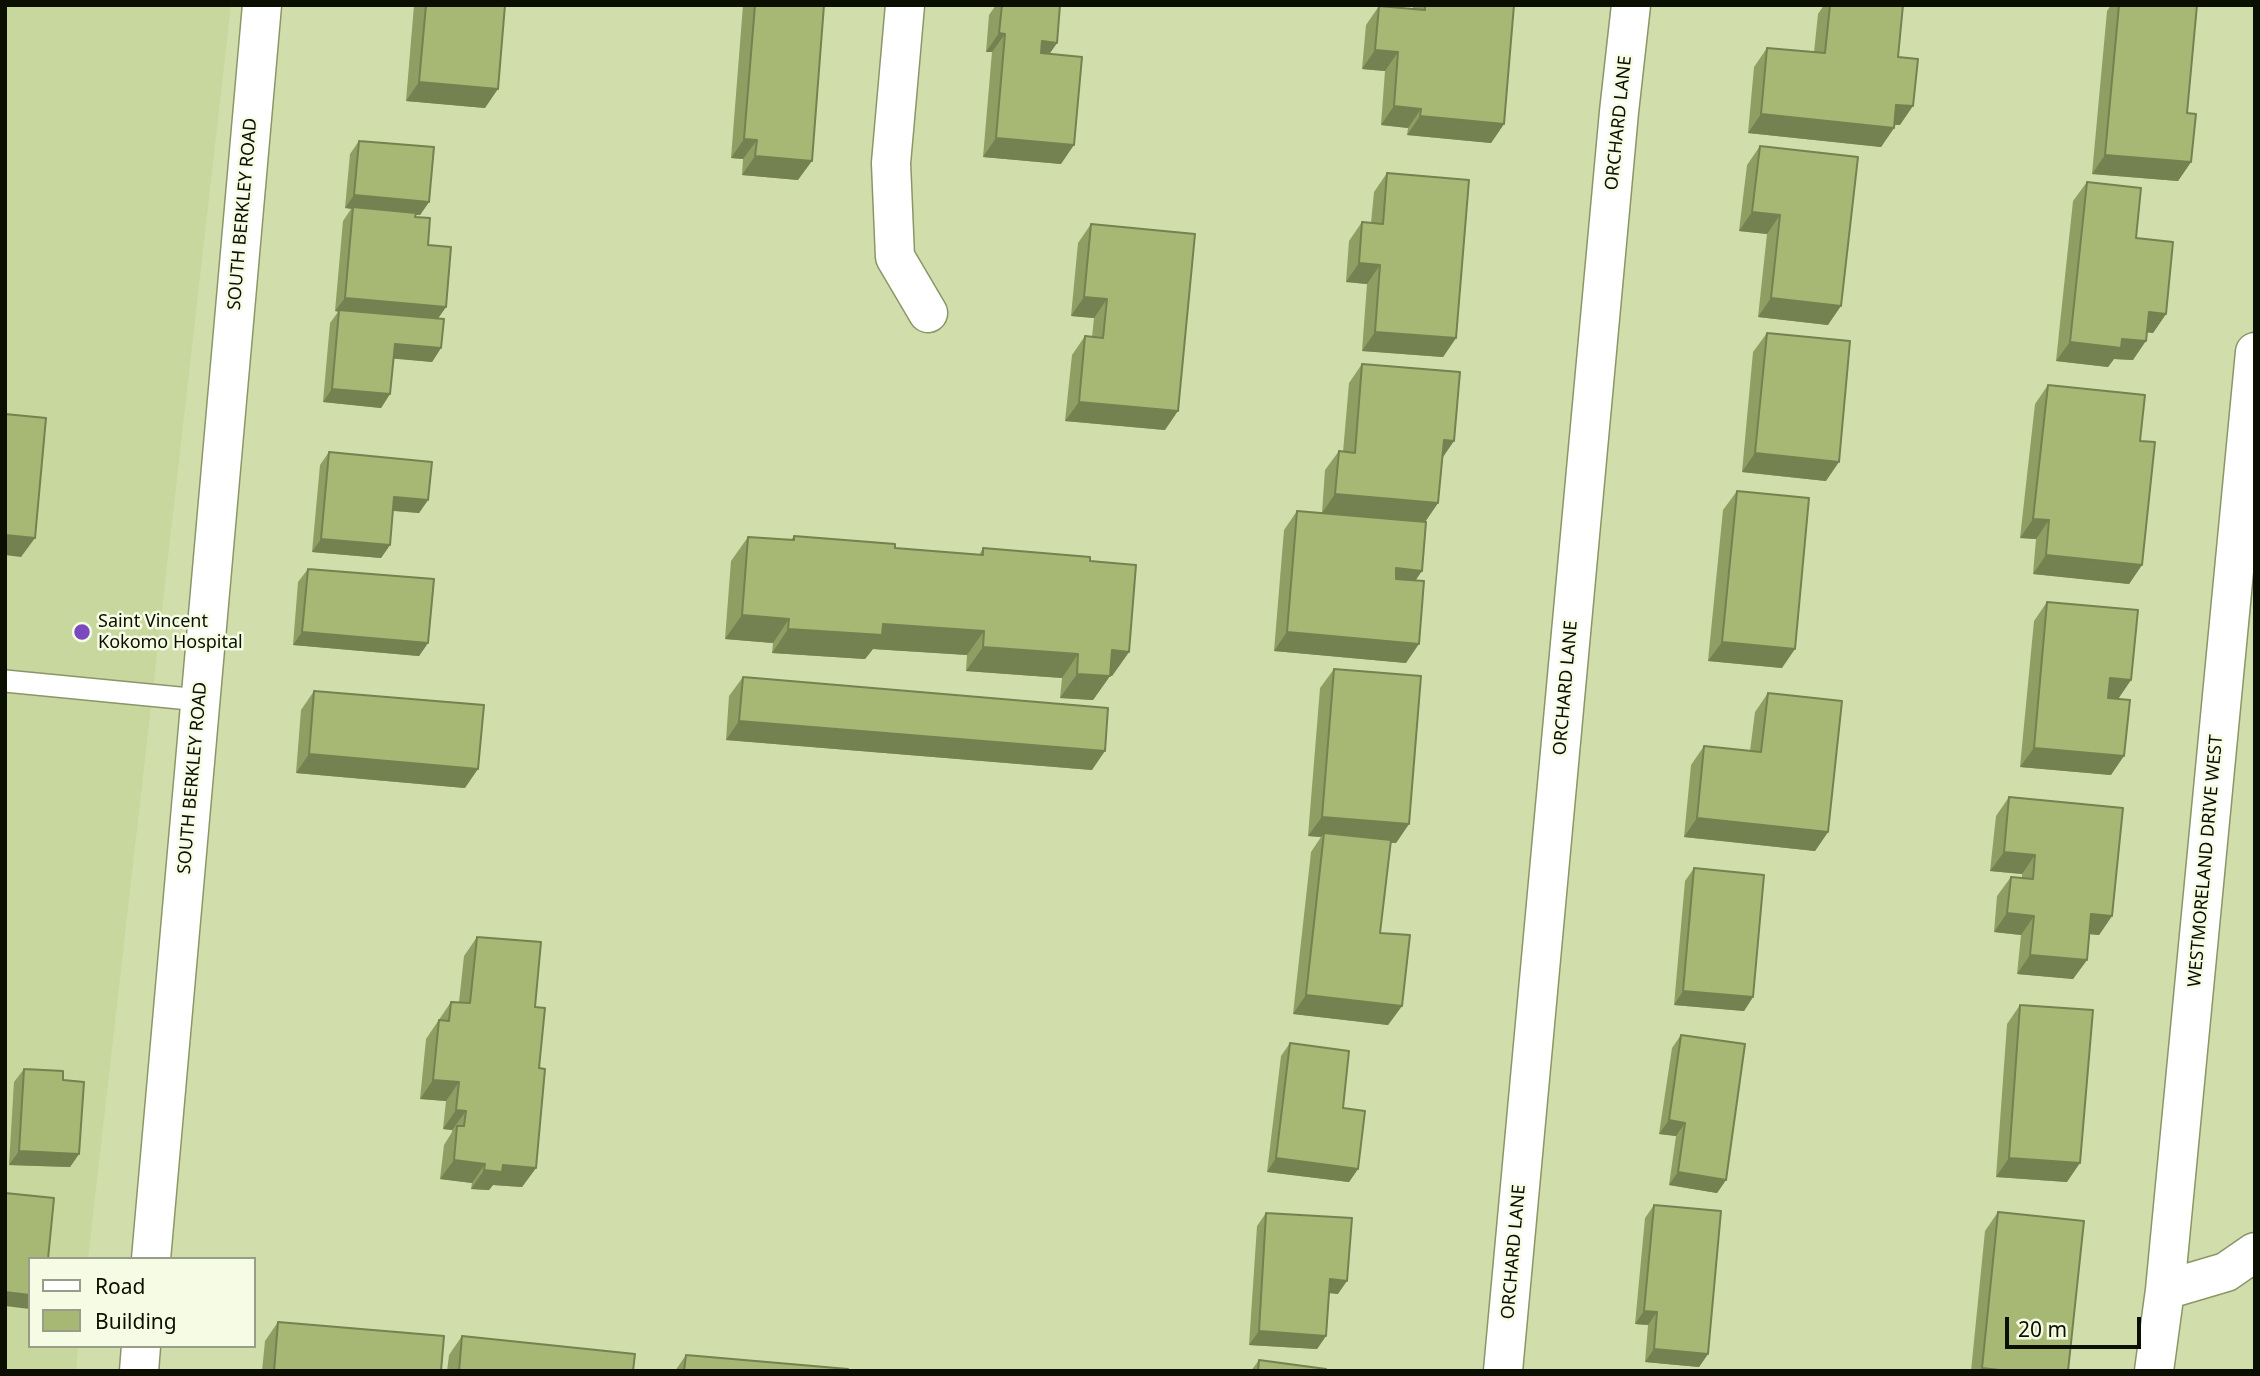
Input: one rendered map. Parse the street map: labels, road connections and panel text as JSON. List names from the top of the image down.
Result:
{
  "streets": {
    "street": ["ORCHARD LANE", "SOUTH BERKLEY ROAD", "WESTMORELAND DRIVE WEST"]
  },
  "places": ["Saint Vincent Kokomo Hospital"],
  "legend": ["Road", "Building"],
  "scale_bar": "20 m"
}
